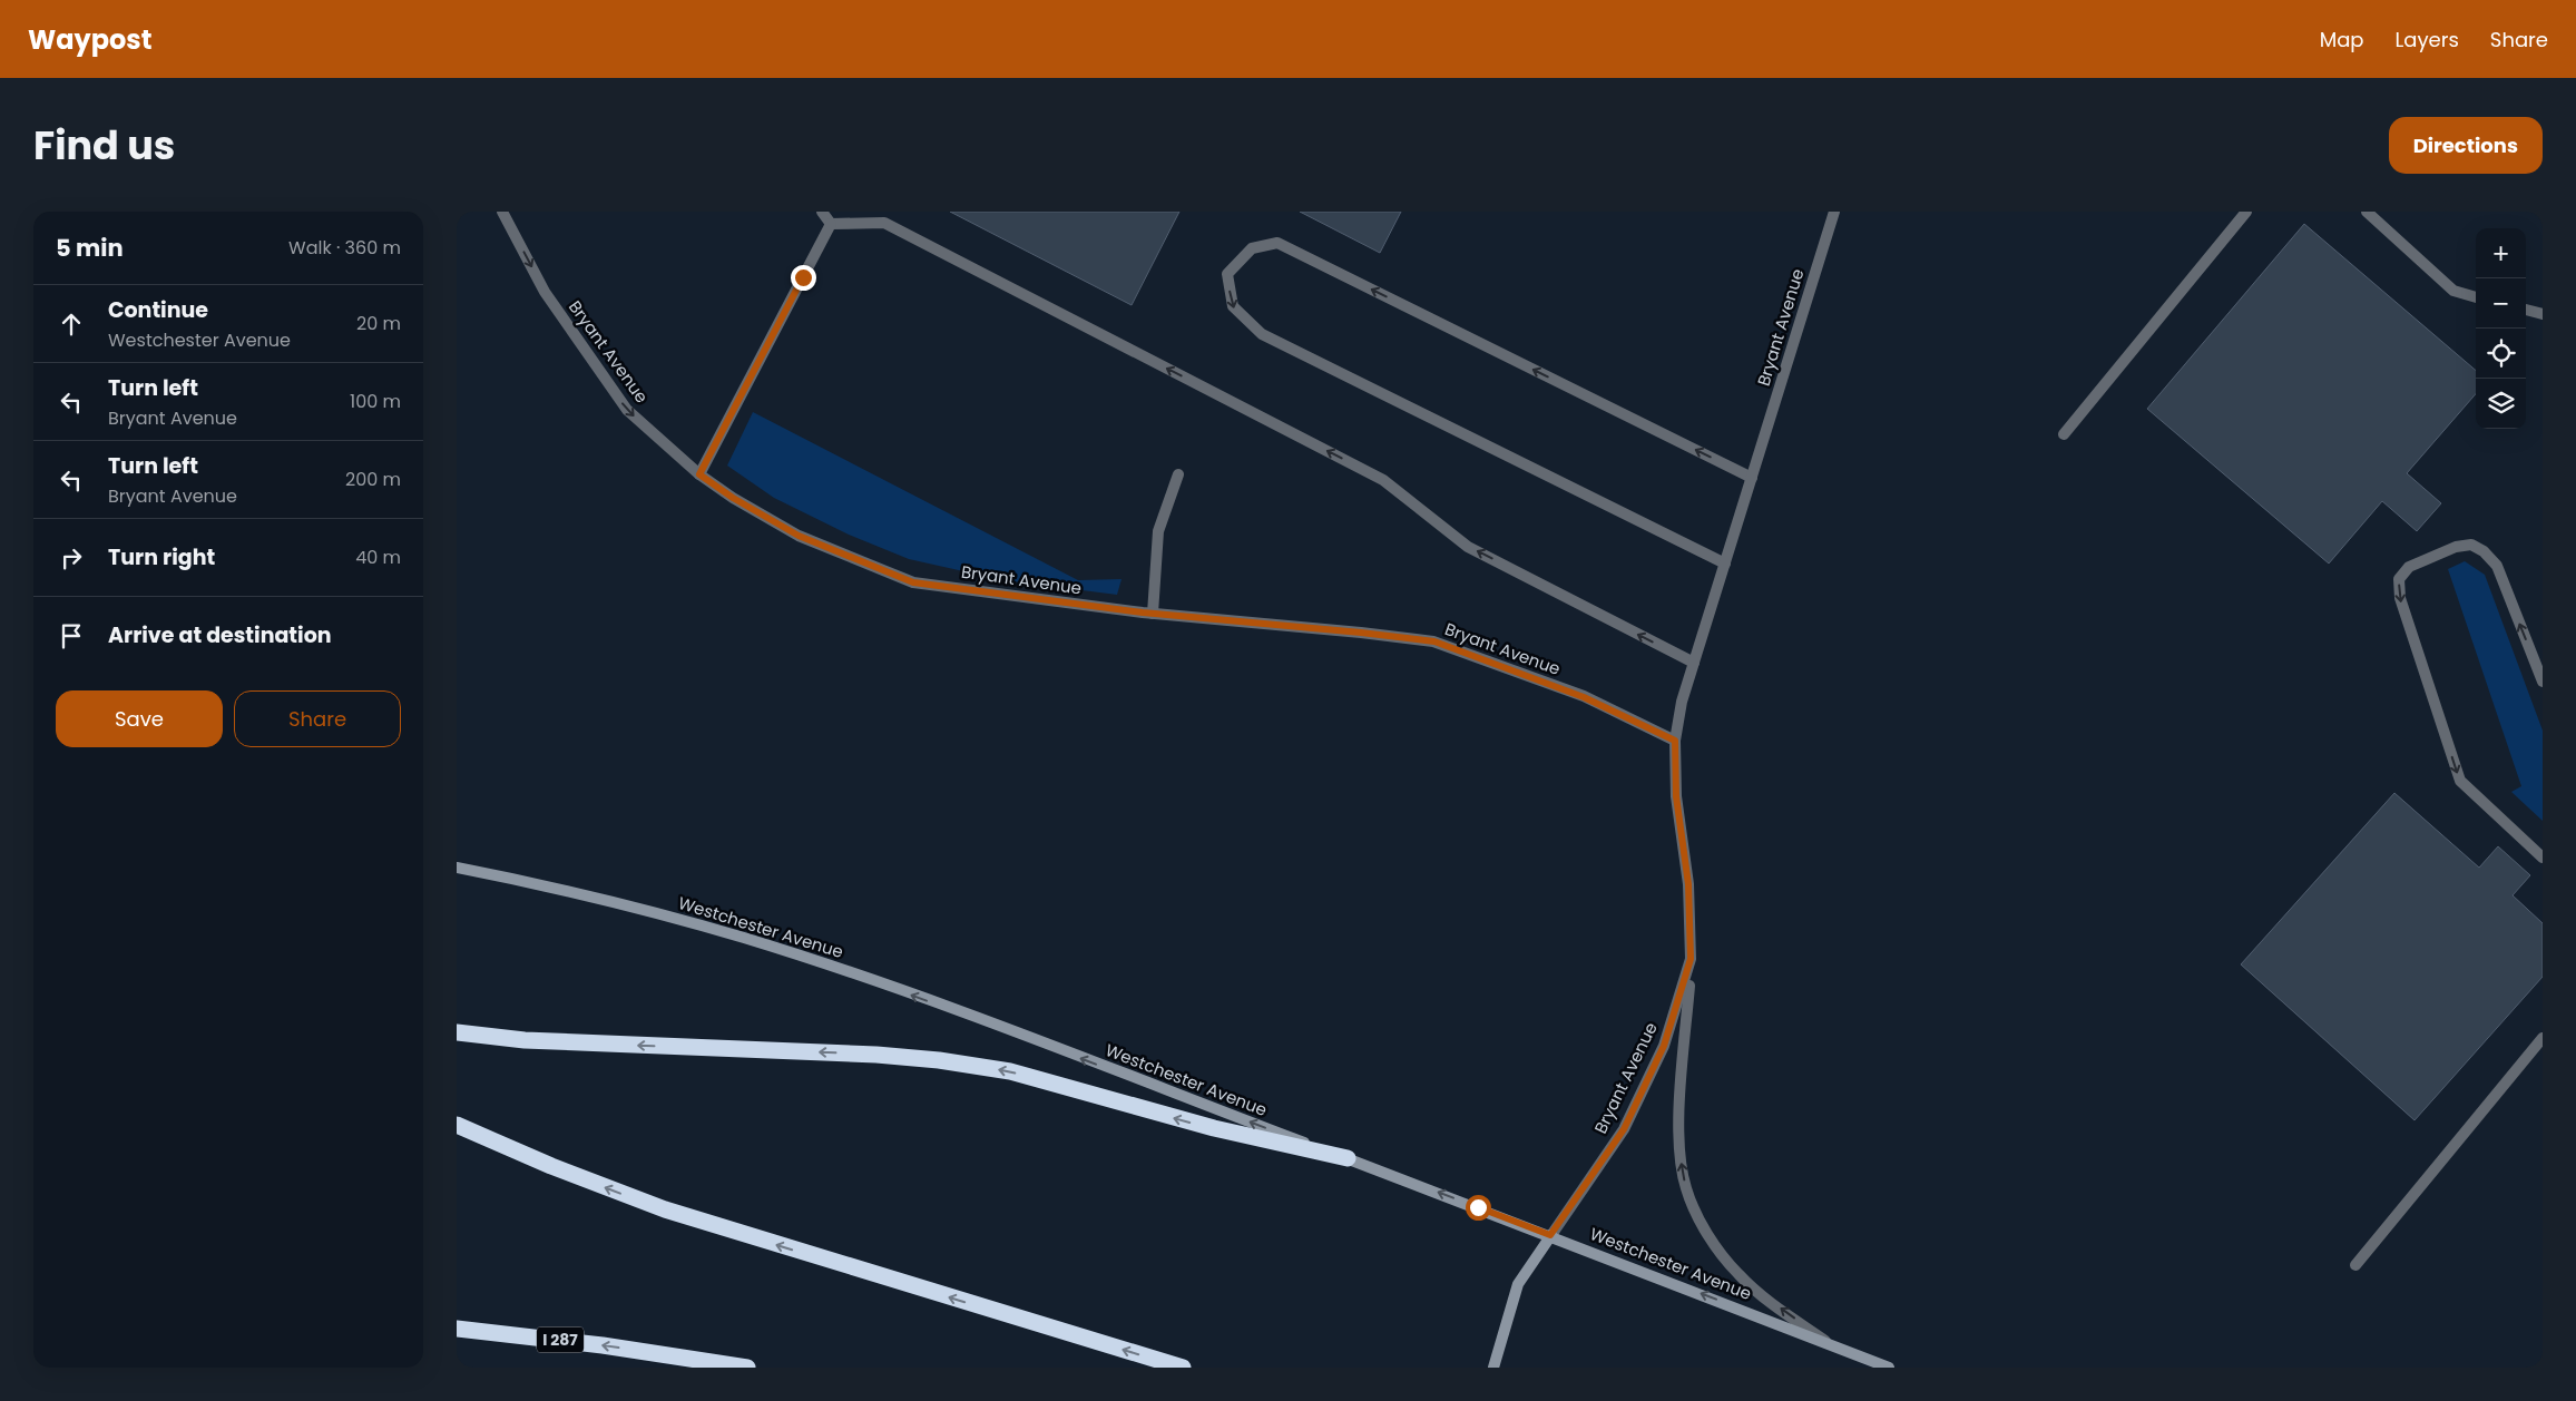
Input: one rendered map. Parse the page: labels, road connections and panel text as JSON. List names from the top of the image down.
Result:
{
  "streets": {
    "highway": ["I 287"],
    "main road": ["Bryant Avenue", "Westchester Avenue"]
  },
  "crossings": [
    ["Bryant Avenue", "Westchester Avenue"]
  ],
  "one_way": ["Westchester Avenue"],
  "page": {
    "header": "Waypost",
    "nav": ["Map", "Layers", "Share"],
    "title": "Find us",
    "buttons": [
      "Directions",
      ["Save", "Share"]
    ],
    "heading": ["5 min", "Walk · 360 m"],
    "map_buttons": ["+", "−"],
    "list": [
      ["Continue", "Westchester Avenue", "20 m"],
      ["Turn left", "Bryant Avenue", "100 m"],
      ["Turn left", "Bryant Avenue", "200 m"],
      ["Turn right", "40 m"],
      "Arrive at destination"
    ]
  }
}
